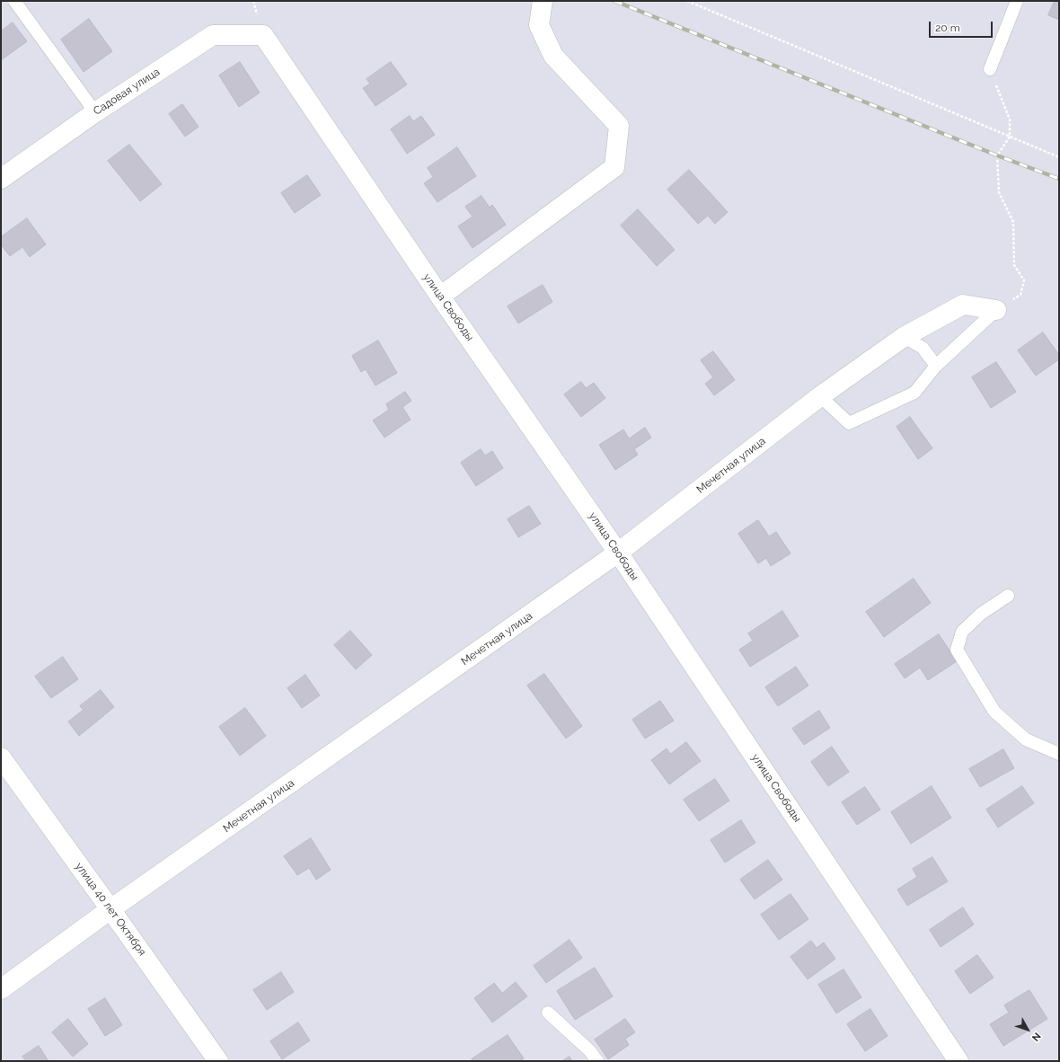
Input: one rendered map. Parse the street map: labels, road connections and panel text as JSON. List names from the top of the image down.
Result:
{
  "streets": {
    "street": [
      "Садовая улица",
      "улица Свободы",
      "Мечетная улица",
      "улица 40 лет Октября"
    ]
  },
  "crossings": [
    ["Садовая улица", "улица Свободы"],
    ["улица Свободы", "Мечетная улица"],
    ["Мечетная улица", "улица 40 лет Октября"]
  ],
  "scale_bar": "20 m",
  "north": "bottom right"
}
